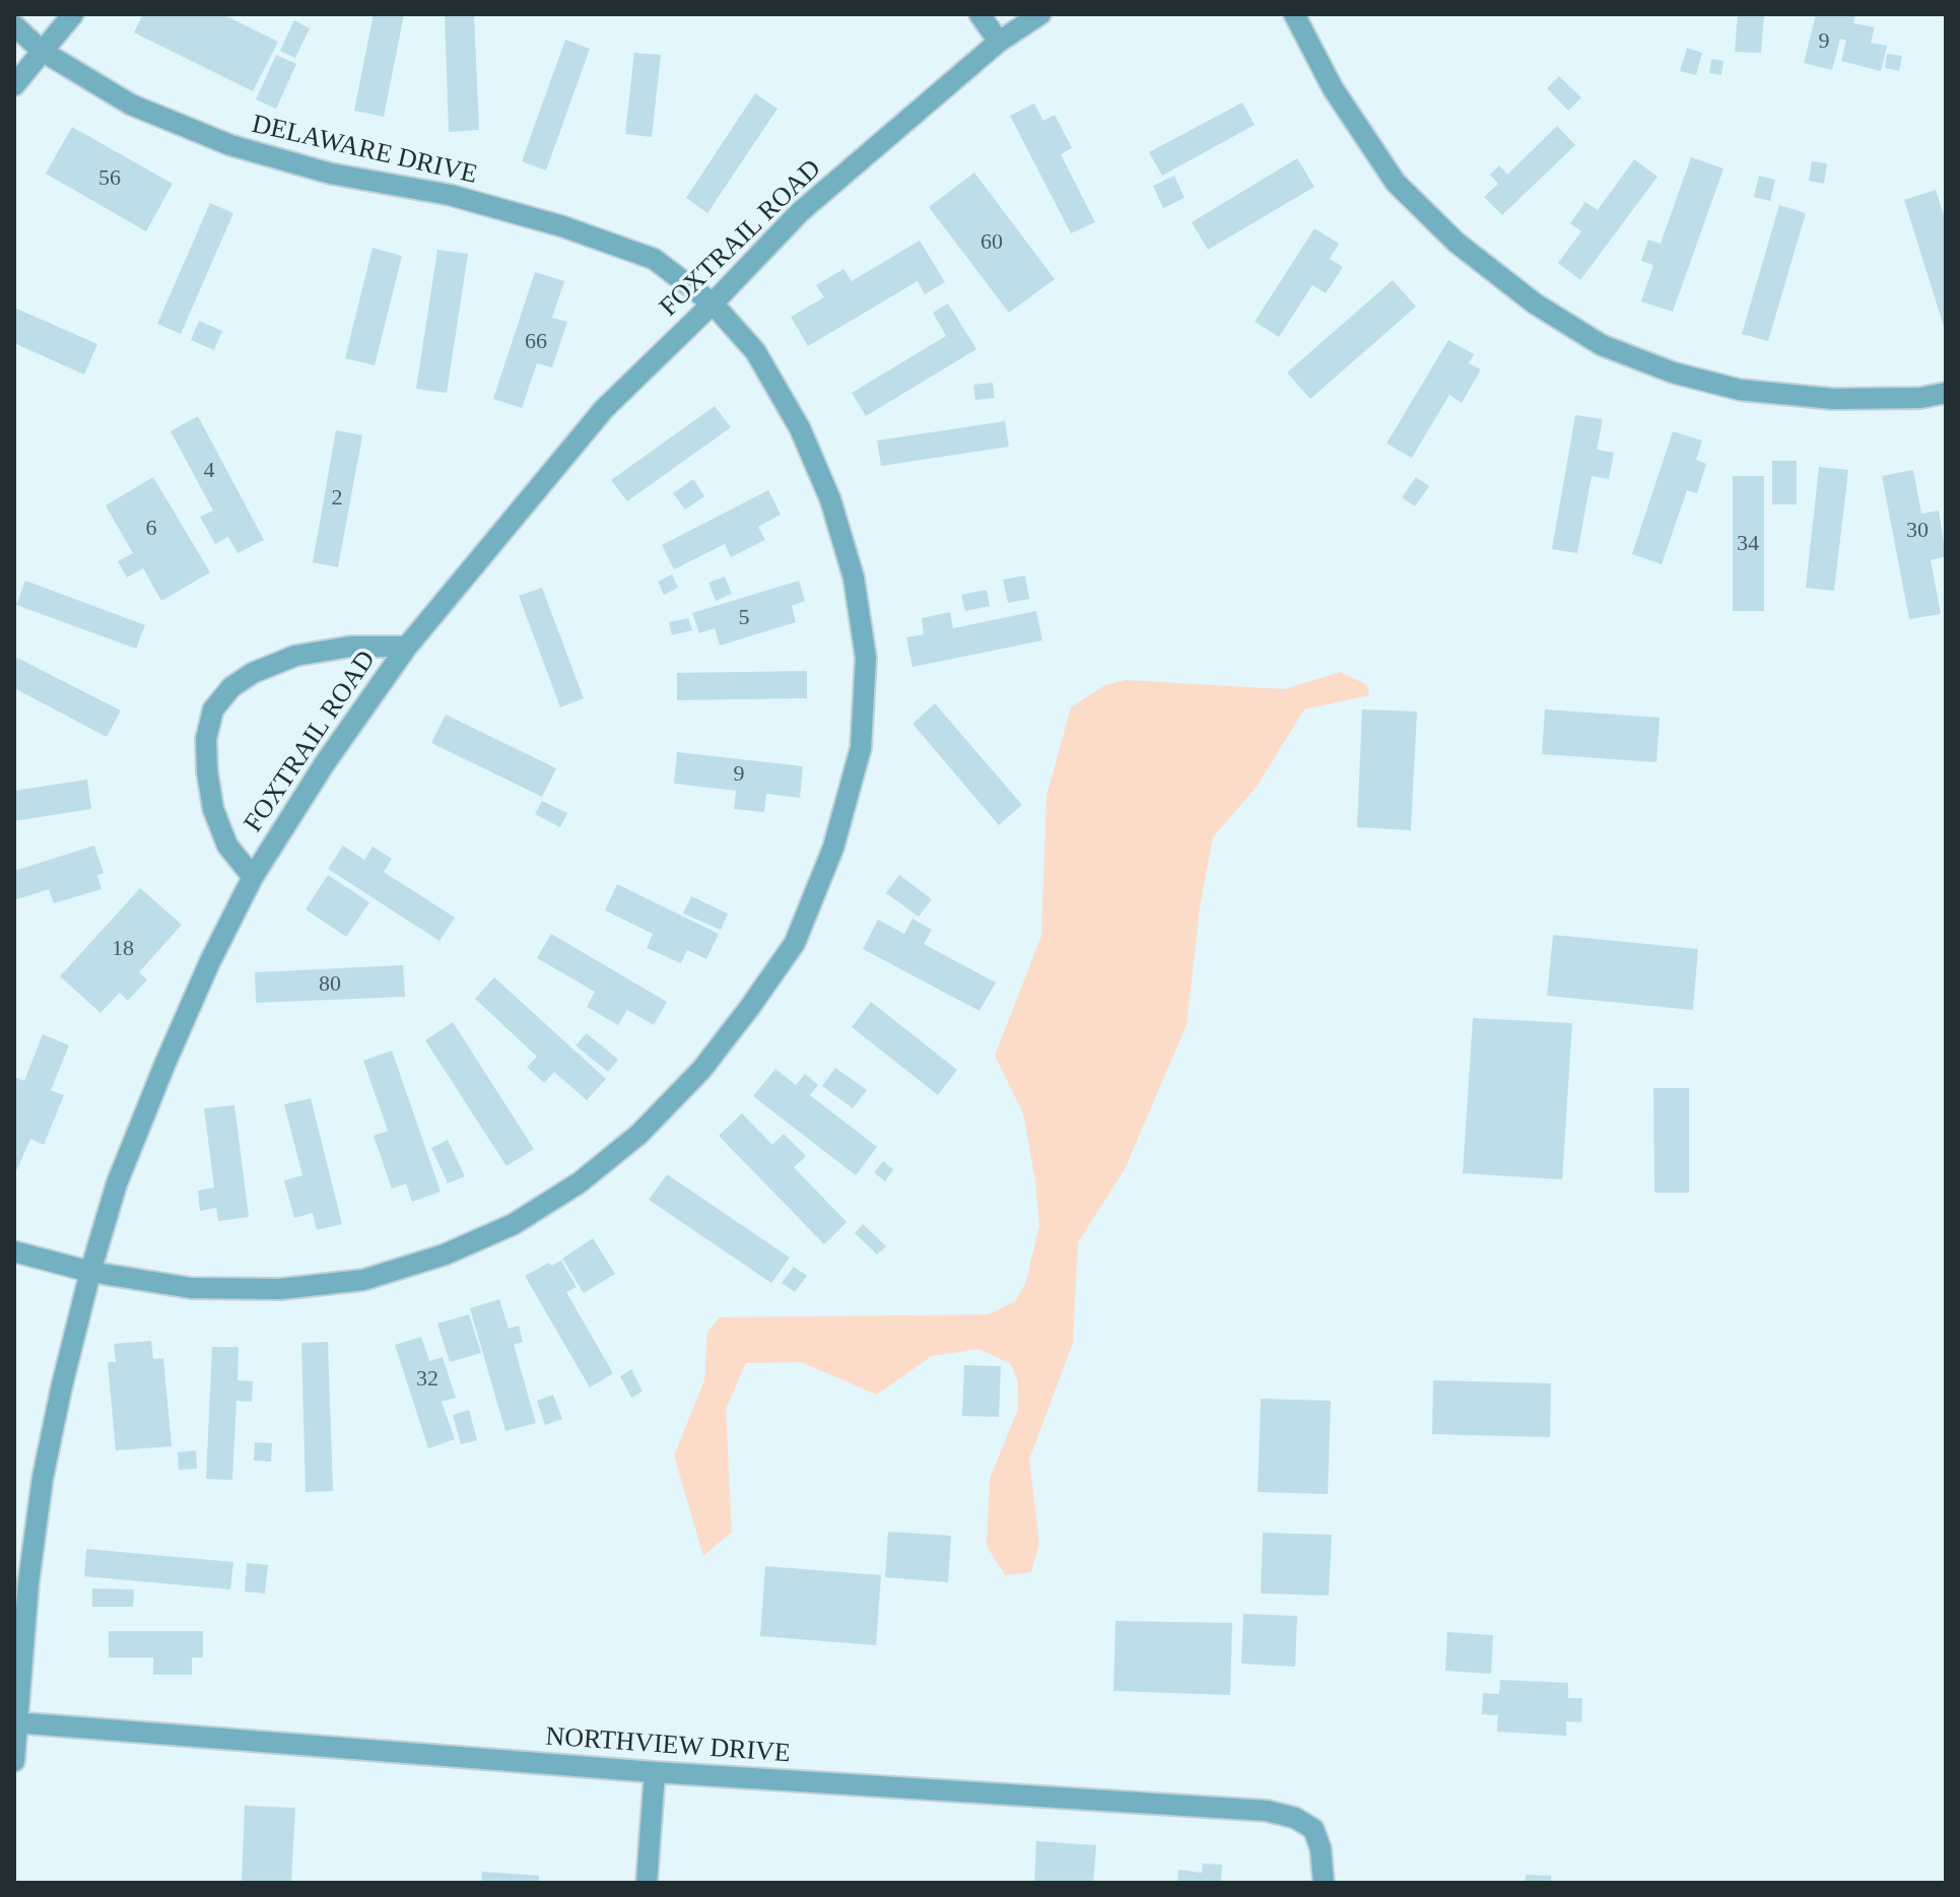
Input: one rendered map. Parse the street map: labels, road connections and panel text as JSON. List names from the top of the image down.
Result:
{
  "streets": {
    "street": ["DELAWARE DRIVE", "FOXTRAIL ROAD", "NORTHVIEW DRIVE"]
  },
  "crossings": [
    ["DELAWARE DRIVE", "FOXTRAIL ROAD"],
    ["FOXTRAIL ROAD", "NORTHVIEW DRIVE"]
  ],
  "house_numbers": [
    "9",
    "56",
    "60",
    "66",
    "4",
    "2",
    "6",
    "30",
    "34",
    "5",
    "9",
    "18",
    "80",
    "32"
  ]
}
